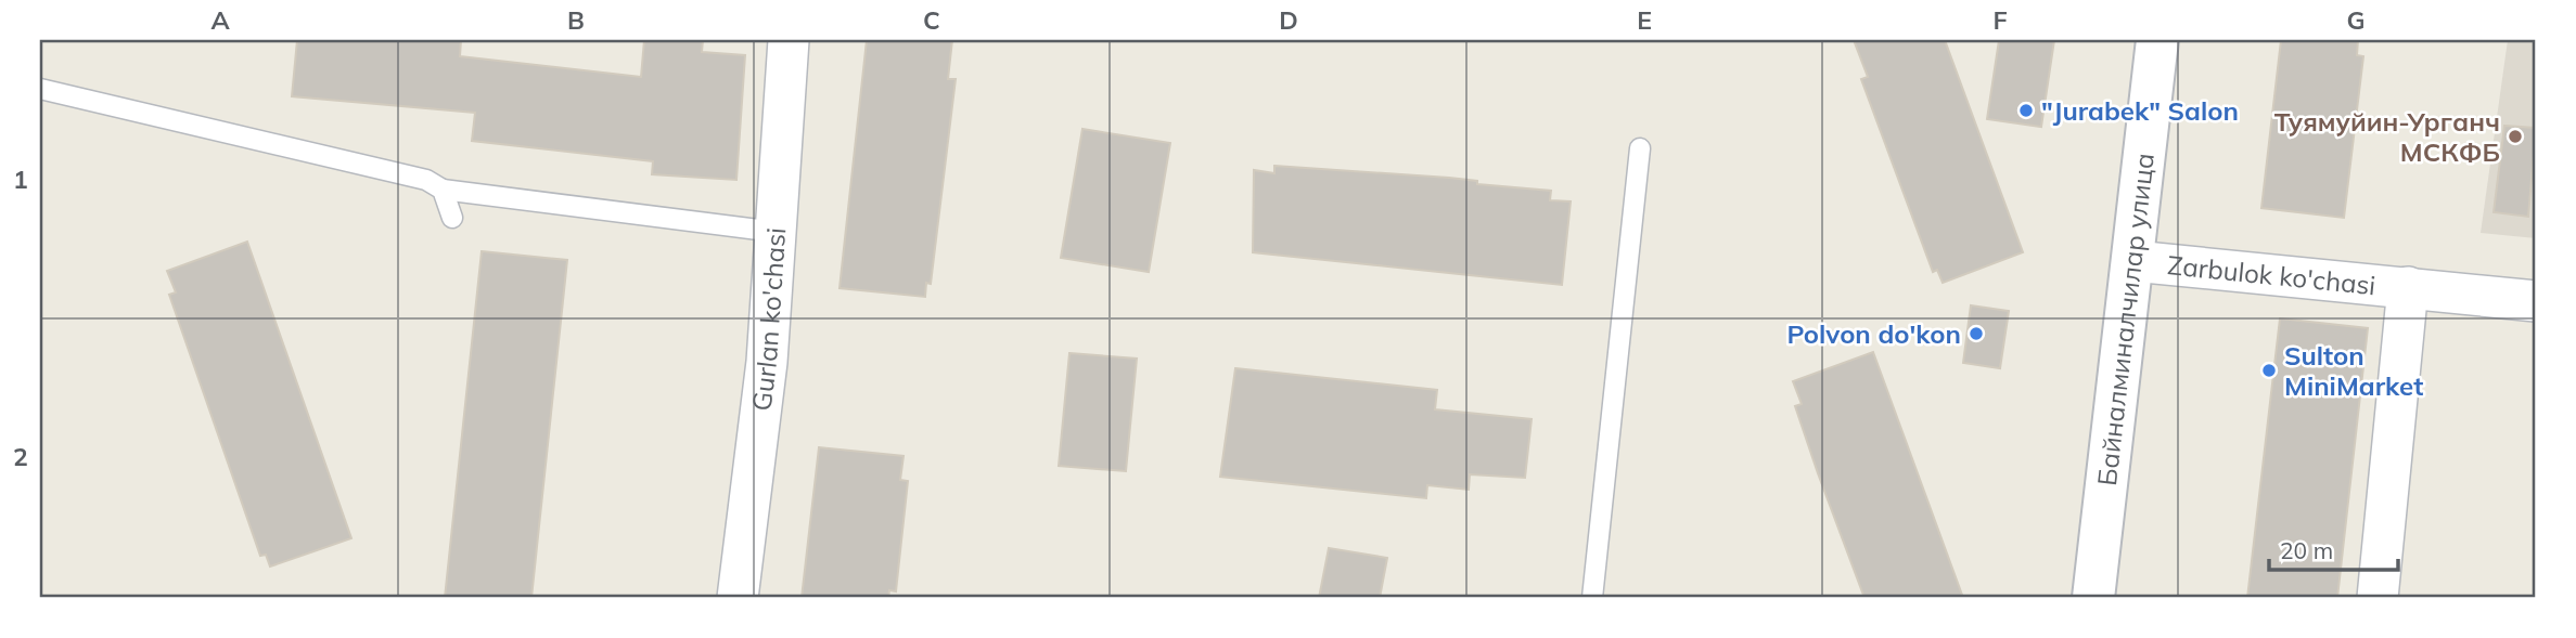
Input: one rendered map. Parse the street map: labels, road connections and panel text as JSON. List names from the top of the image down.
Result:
{
  "streets": {
    "street": ["Zarbulok ko'chasi", "Gurlan ko'chasi", "Байналминалчилар улица"]
  },
  "crossings": [
    ["Zarbulok ko'chasi", "Байналминалчилар улица"]
  ],
  "places": [
    "\"Jurabek\" Salon",
    "Туямуйин-Урганч МСКФБ",
    "Polvon do'kon",
    "Sulton MiniMarket"
  ],
  "scale_bar": "20 m",
  "grid": {
    "columns": [
      "A",
      "B",
      "C",
      "D",
      "E",
      "F",
      "G"
    ],
    "rows": ["1", "2"]
  }
}
